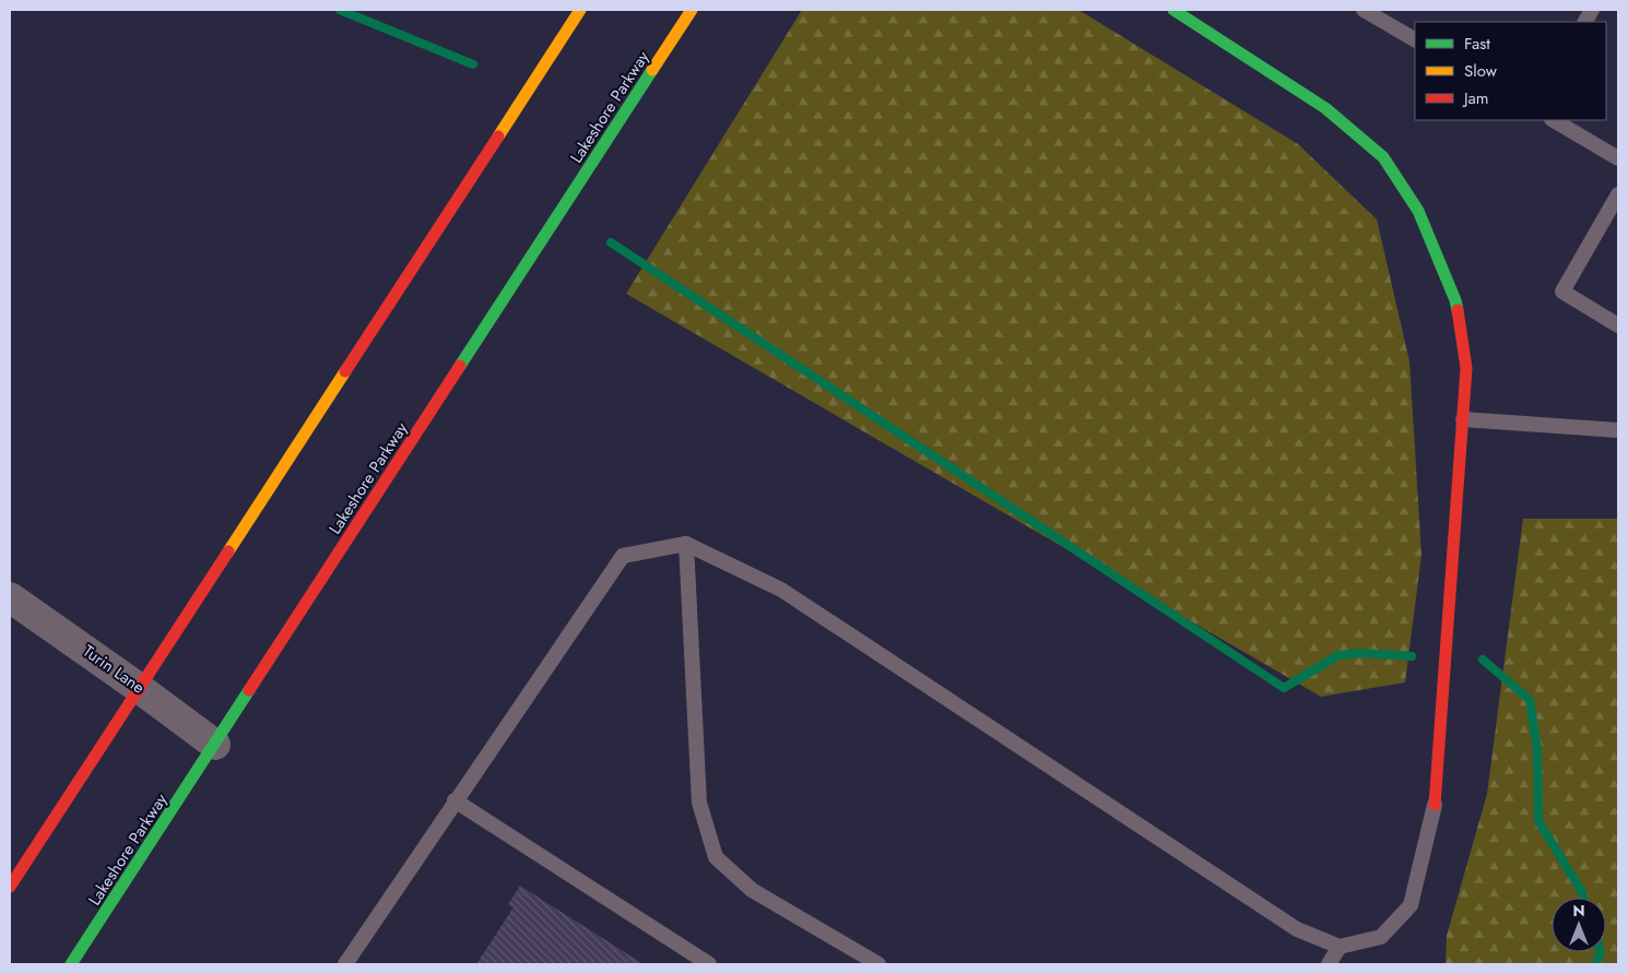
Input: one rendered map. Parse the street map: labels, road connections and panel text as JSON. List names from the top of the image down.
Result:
{
  "streets": {
    "main road": ["Lakeshore Parkway"],
    "street": ["Turin Lane"]
  },
  "crossings": [
    ["Lakeshore Parkway", "Turin Lane"]
  ],
  "legend": ["Fast", "Slow", "Jam"],
  "north": "top"
}
